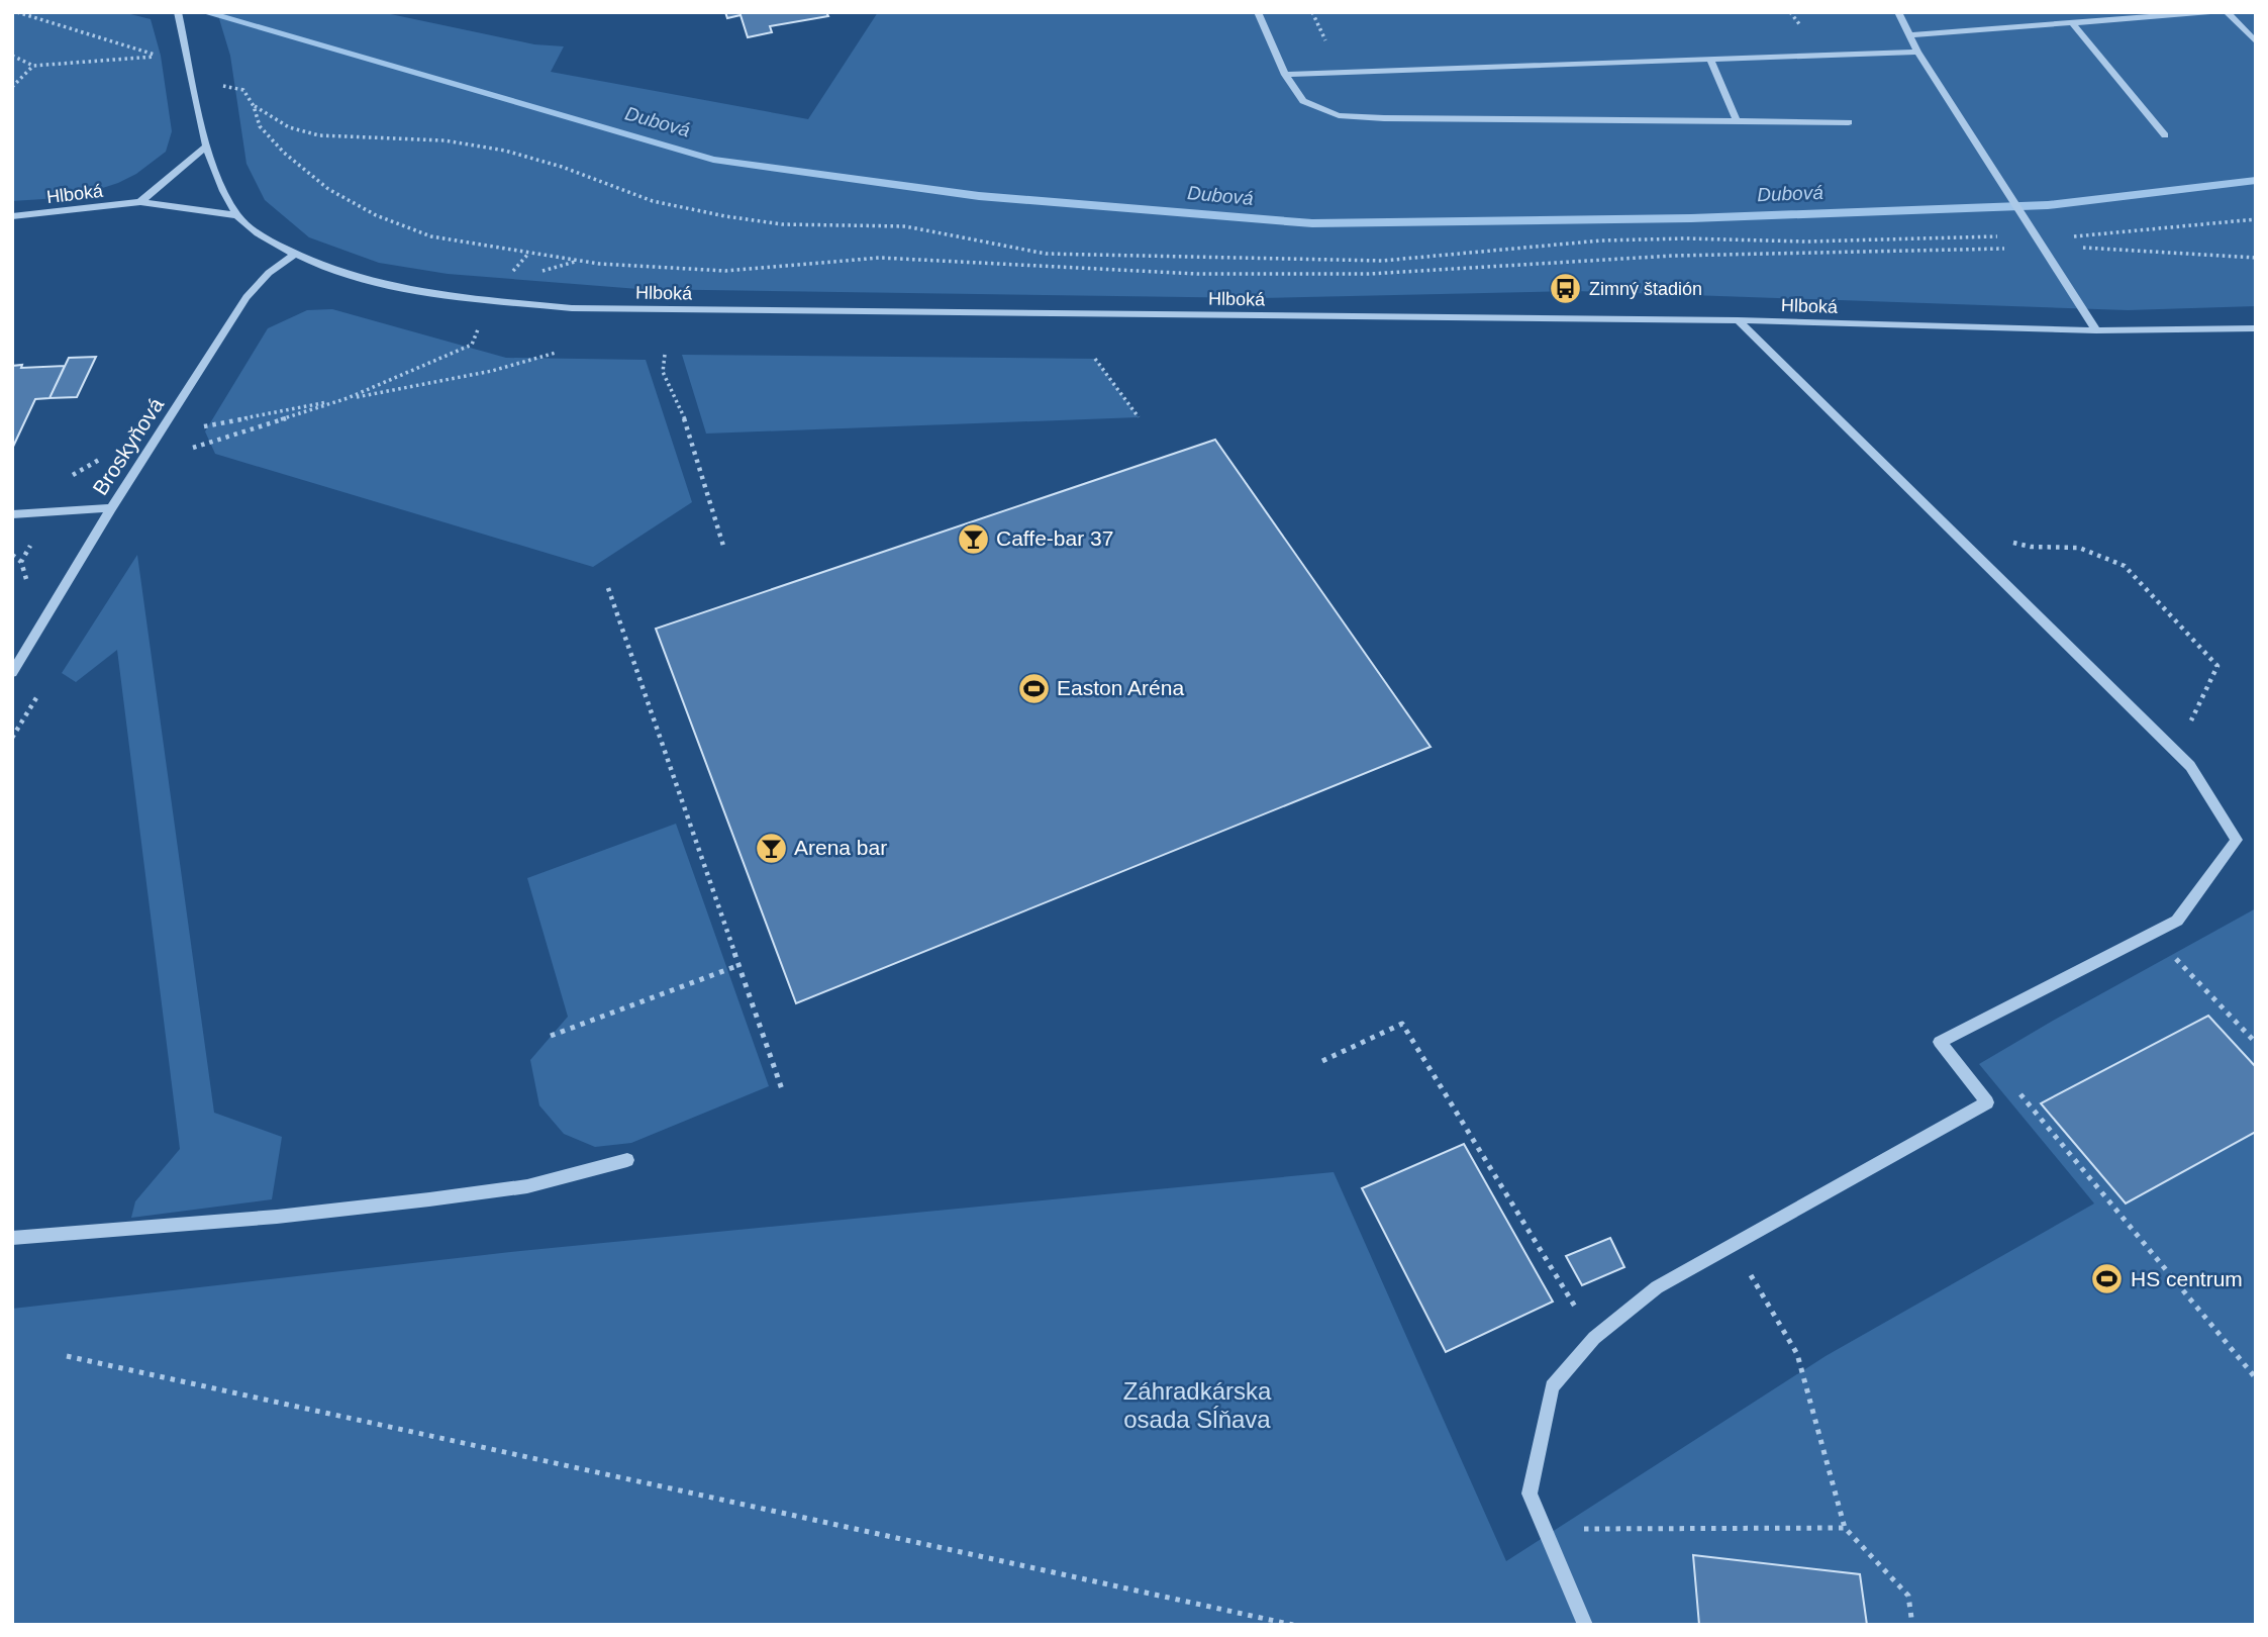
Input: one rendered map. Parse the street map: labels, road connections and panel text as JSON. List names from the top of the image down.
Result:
{
  "streets": {
    "street": ["Hlboká", "Broskyňová"]
  },
  "crossings": [
    ["Hlboká", "Broskyňová"]
  ],
  "water": ["Dubová"],
  "parks": ["Záhradkárska osada Sĺňava"],
  "places": {
    "bus stop": ["Zimný štadión"],
    "bar": ["Caffe-bar 37", "Arena bar"],
    "sports": ["Easton Aréna", "HS centrum"]
  }
}
